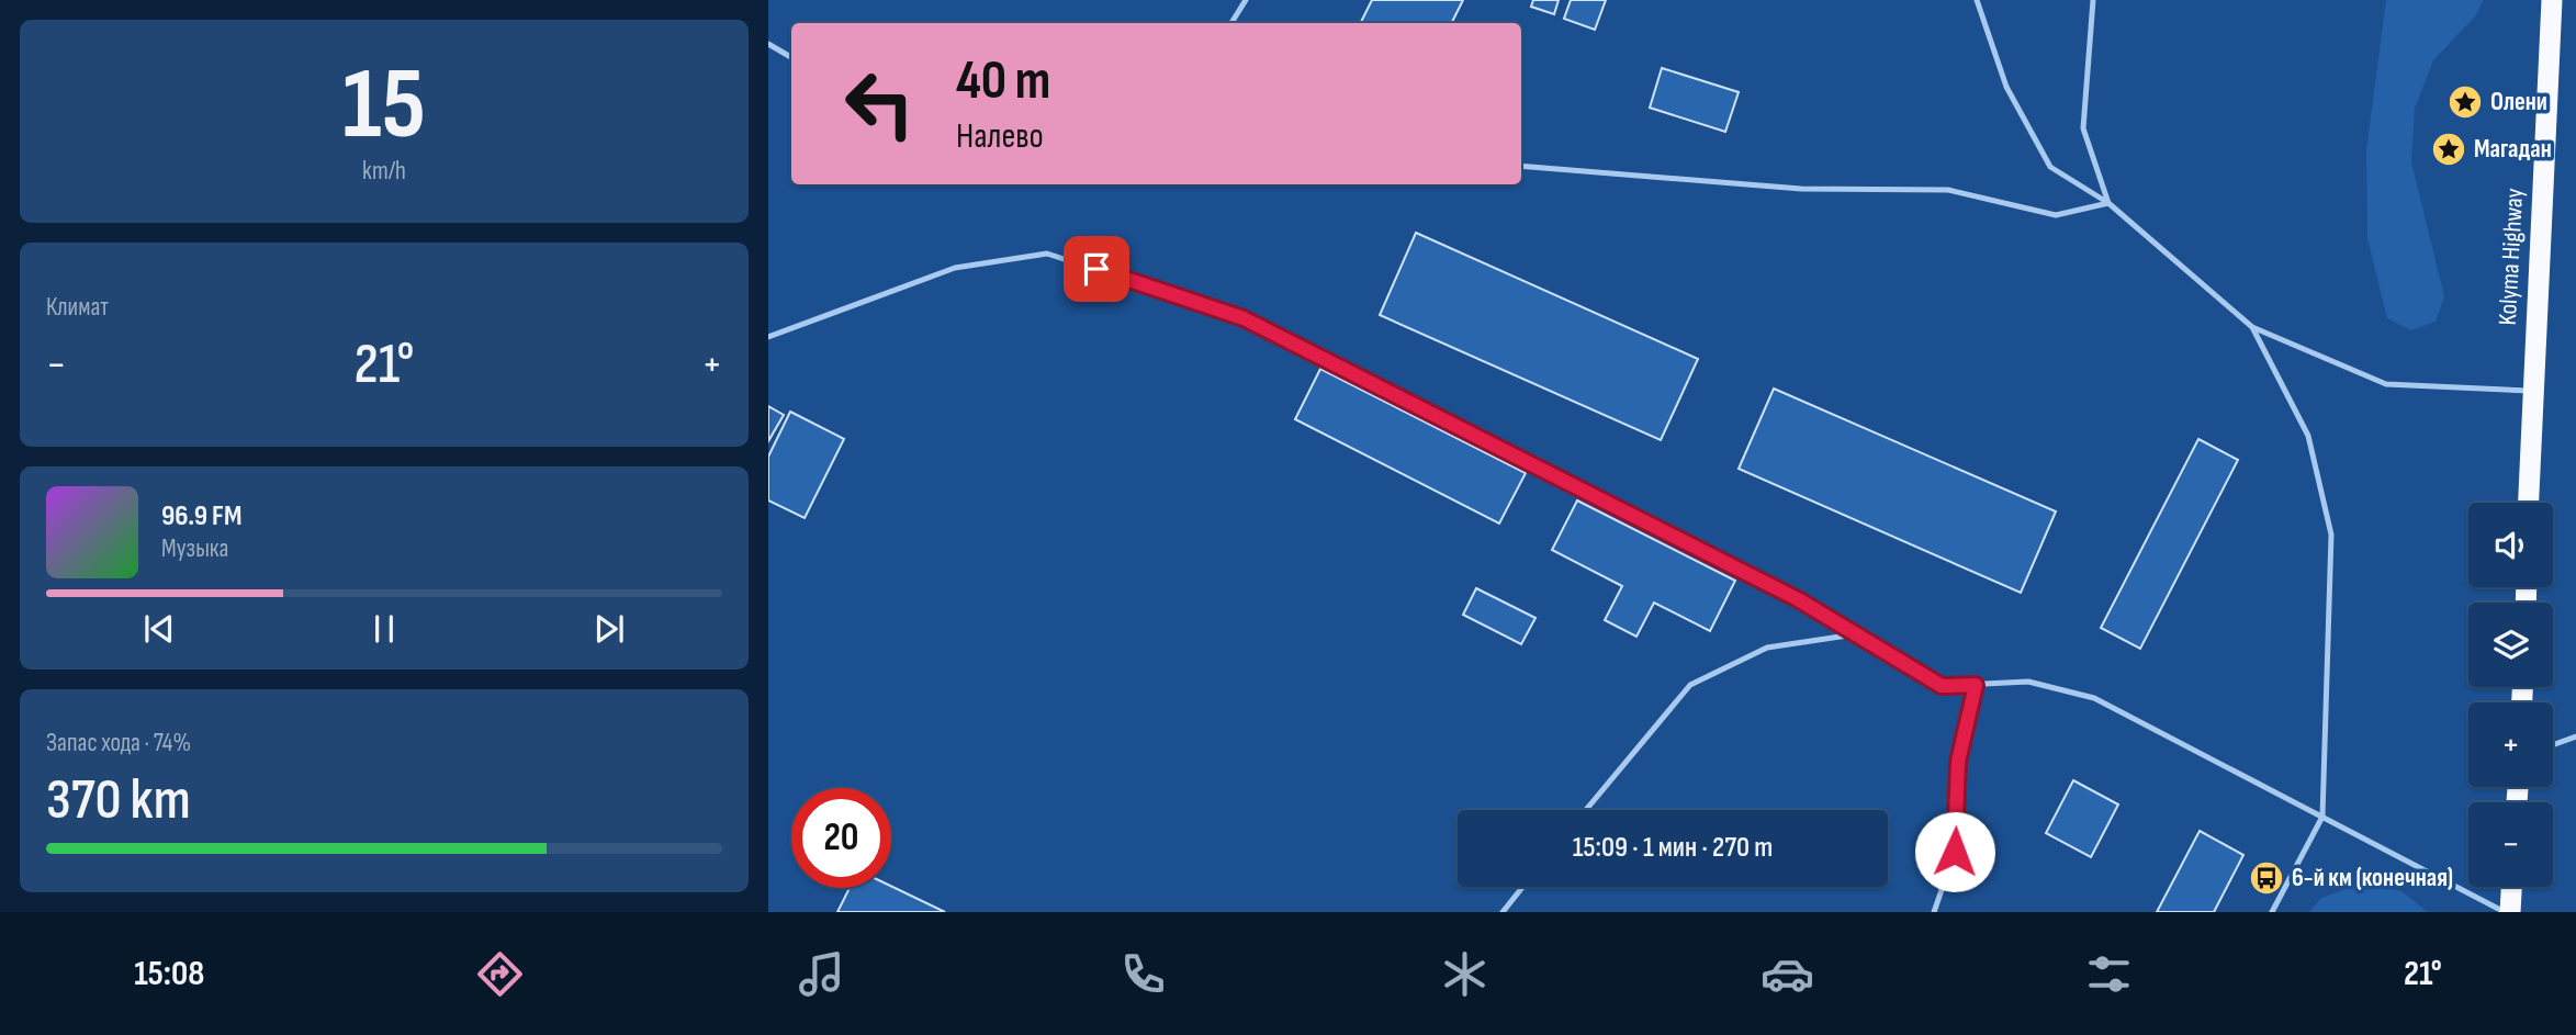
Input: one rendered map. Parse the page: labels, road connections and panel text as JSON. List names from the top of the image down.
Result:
{
  "streets": {
    "highway": ["Kolyma Highway"]
  },
  "places": {
    "place": ["Олени", "Магадан"],
    "bus stop": ["6-й км (конечная)"]
  },
  "page": {
    "tile": [
      ["15", "km/h"],
      "Климат",
      ["Запас хода · 74%", "370 km"]
    ],
    "turn": ["40 m", "Налево"],
    "heat": ["−", "21°", "+"],
    "song": ["96.9 FM", "Музыка"],
    "map_buttons": ["+", "−"],
    "limit": "20",
    "trip": "15:09 · 1 мин · 270 m",
    "tabs": ["15:08", "21°"]
  }
}
